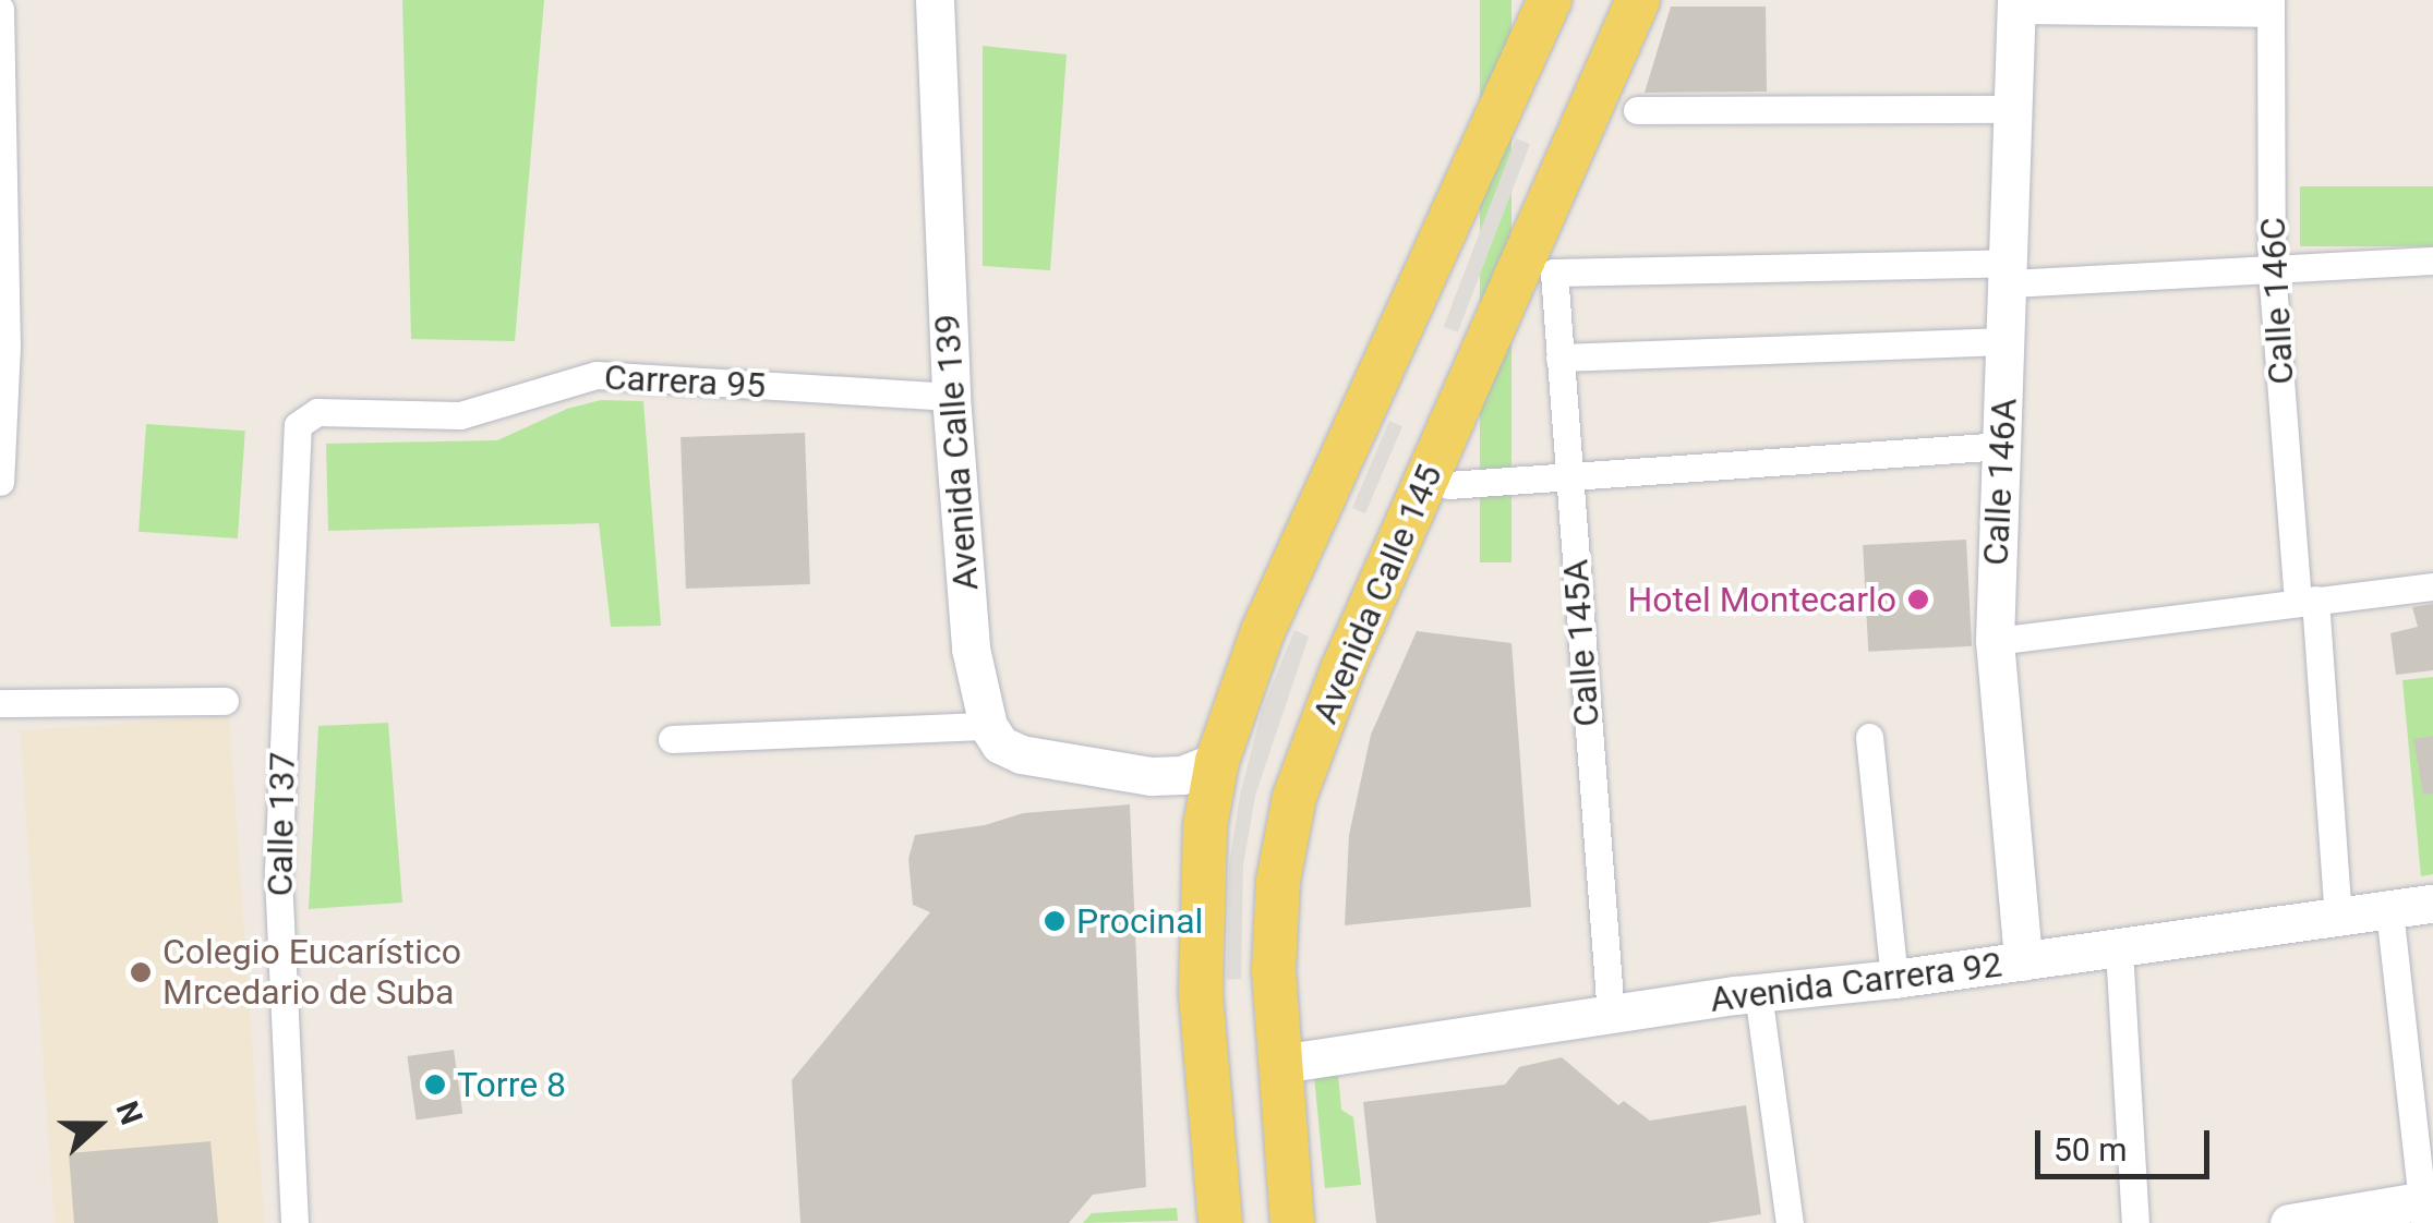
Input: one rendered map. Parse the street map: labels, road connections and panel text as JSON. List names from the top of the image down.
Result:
{
  "streets": {
    "main road": [
      "Avenida Calle 139",
      "Calle 146A",
      "Avenida Calle 145",
      "Avenida Carrera 92"
    ],
    "street": [
      "Calle 146C",
      "Carrera 95",
      "Calle 145A",
      "Calle 137"
    ]
  },
  "crossings": [
    ["Calle 146C", "Avenida Carrera 92"],
    ["Carrera 95", "Avenida Calle 139"],
    ["Carrera 95", "Calle 137"],
    ["Calle 146A", "Calle 145A"],
    ["Calle 146A", "Avenida Carrera 92"],
    ["Avenida Calle 145", "Avenida Carrera 92"],
    ["Calle 145A", "Avenida Carrera 92"]
  ],
  "places": [
    "Hotel Montecarlo",
    "Procinal",
    "Colegio Eucarístico Mrcedario de Suba",
    "Torre 8"
  ],
  "scale_bar": "50 m",
  "north": "right"
}
